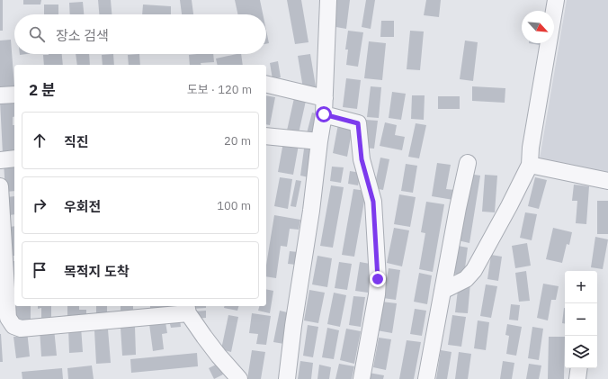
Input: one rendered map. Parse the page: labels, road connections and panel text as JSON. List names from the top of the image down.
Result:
{
  "north": "bottom right",
  "page": {
    "search": "장소 검색",
    "heading": ["2 분", "도보 · 120 m"],
    "list": [
      ["직진", "20 m"],
      ["우회전", "100 m"],
      "목적지 도착"
    ],
    "map_buttons": ["+", "−"]
  }
}
